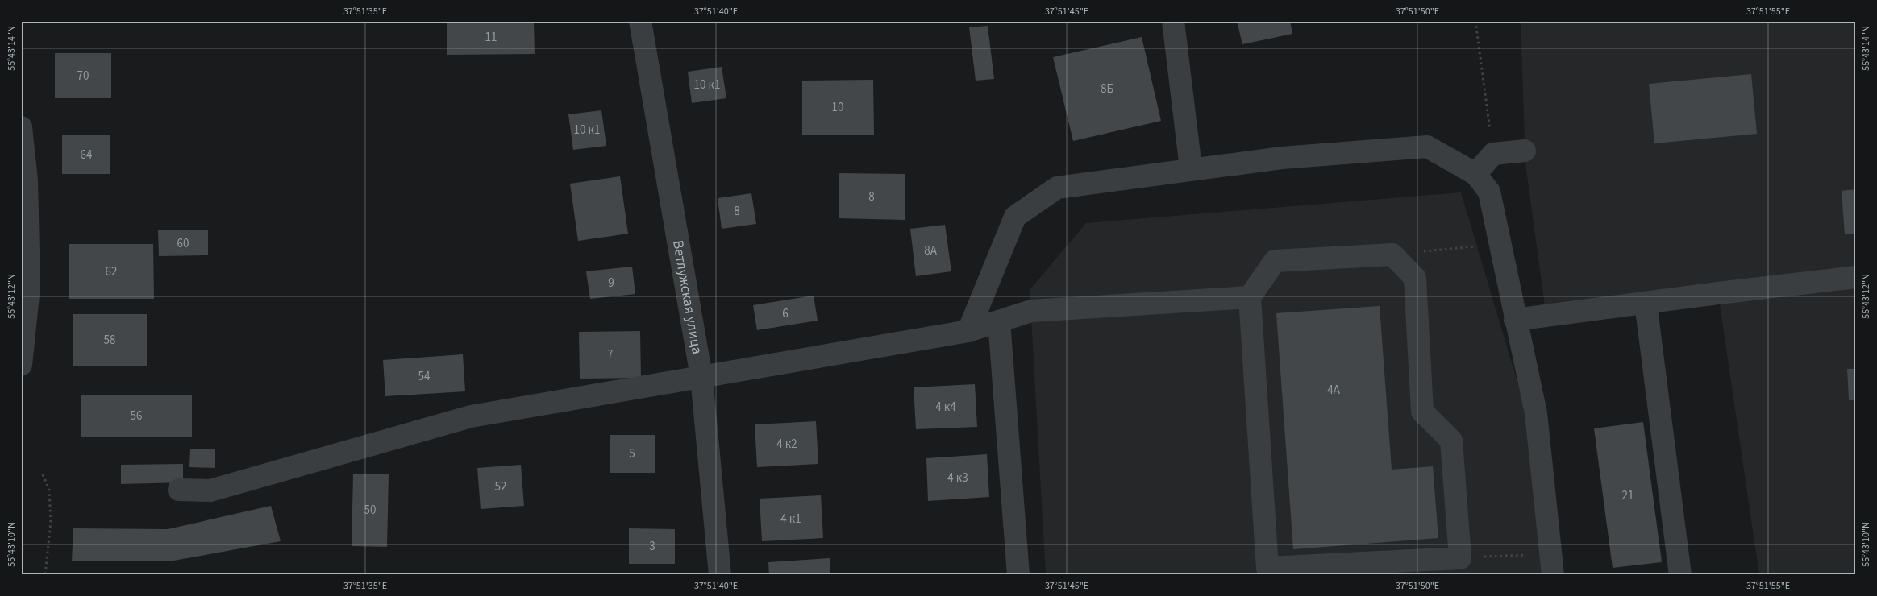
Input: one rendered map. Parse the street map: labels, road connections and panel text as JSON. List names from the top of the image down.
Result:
{
  "streets": {
    "street": ["Ветлужская улица"]
  },
  "house_numbers": [
    "11",
    "70",
    "10 к1",
    "8Б",
    "10",
    "10 к1",
    "64",
    "8",
    "8",
    "60",
    "8А",
    "62",
    "9",
    "6",
    "58",
    "7",
    "54",
    "4А",
    "4 к4",
    "56",
    "4 к2",
    "5",
    "4 к3",
    "52",
    "21",
    "50",
    "4 к1",
    "3"
  ],
  "coordinates": [
    "37°51'35\"E",
    "37°51'40\"E",
    "37°51'45\"E",
    "37°51'50\"E",
    "37°51'55\"E",
    "55°43'14\"N",
    "55°43'12\"N",
    "55°43'10\"N"
  ]
}
